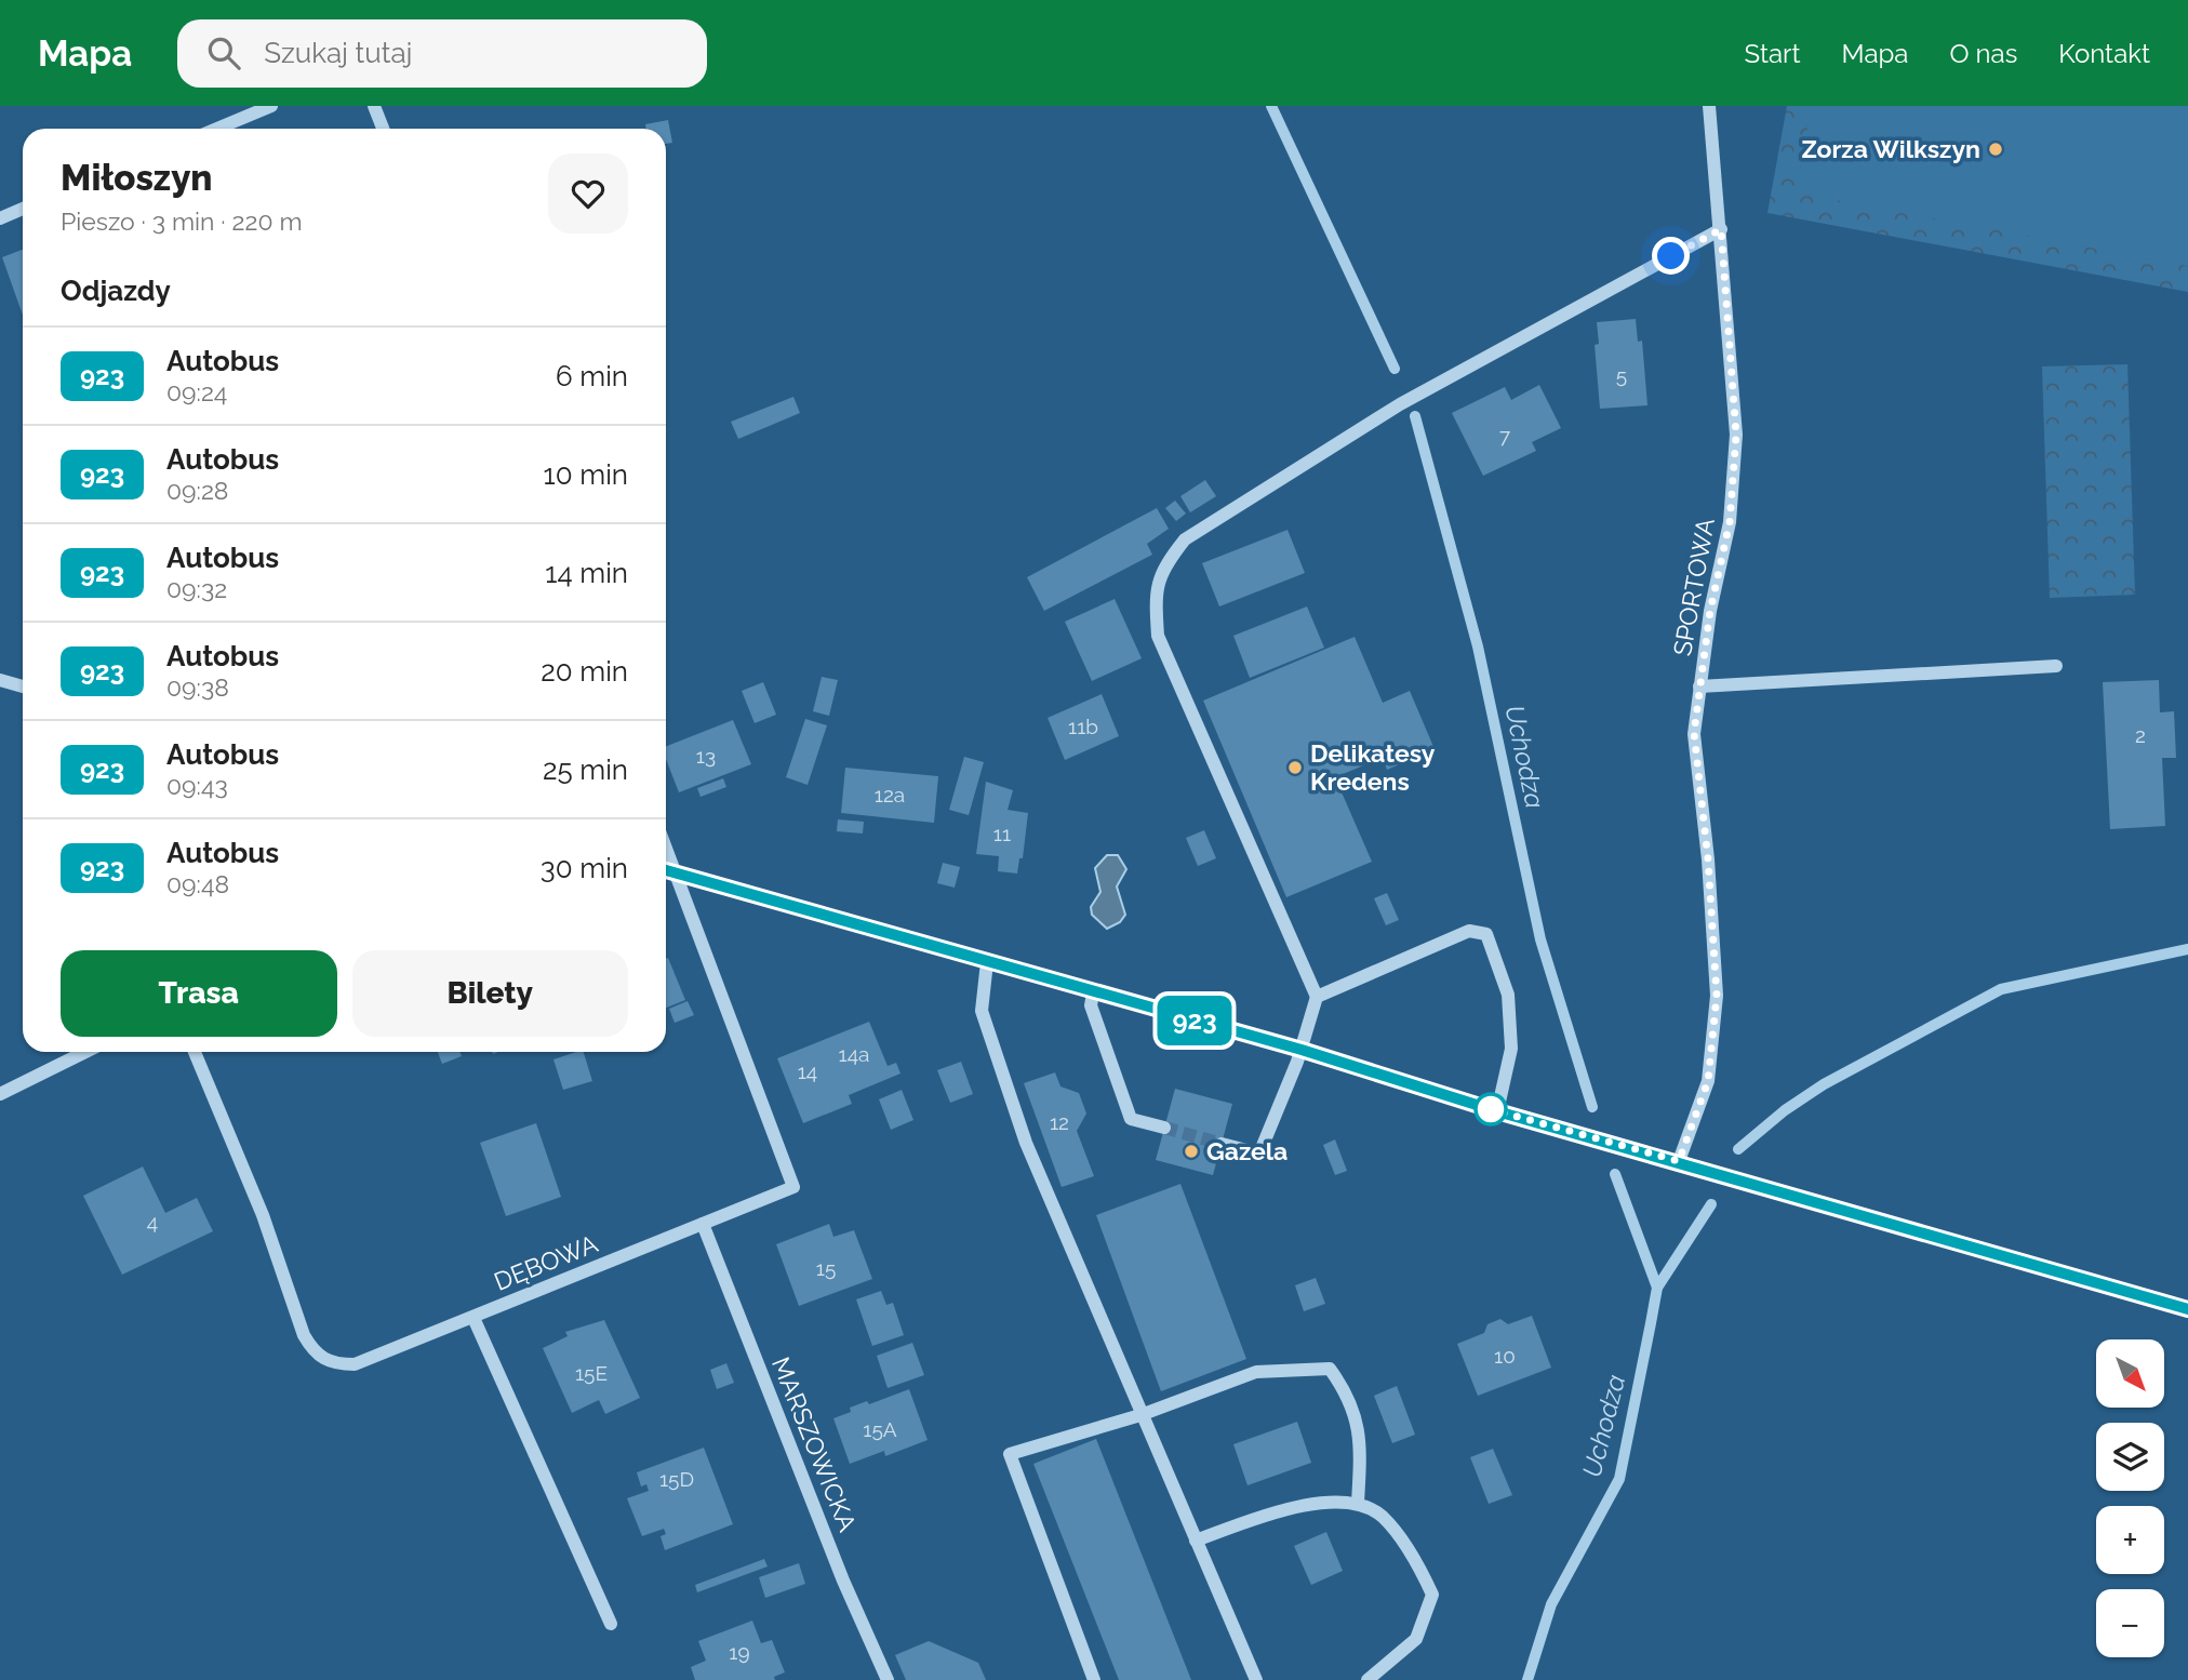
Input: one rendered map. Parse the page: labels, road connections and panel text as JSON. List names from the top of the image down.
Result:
{
  "streets": {
    "street": ["SPORTOWA", "DĘBOWA", "MARSZOWICKA"]
  },
  "crossings": [
    ["DĘBOWA", "MARSZOWICKA"]
  ],
  "water": ["Uchodza"],
  "places": ["Zorza Wilkszyn", "Delikatesy Kredens", "Gazela"],
  "lines": ["bus line 923"],
  "house_numbers": [
    "5",
    "7",
    "11b",
    "2",
    "13",
    "12a",
    "11",
    "14a",
    "14",
    "12",
    "4",
    "15",
    "10",
    "15E",
    "15A",
    "15D",
    "19"
  ],
  "north": "bottom right",
  "page": {
    "header": "Mapa",
    "search": "Szukaj tutaj",
    "nav": [
      "Start",
      "Mapa",
      "O nas",
      "Kontakt"
    ],
    "on_map": "923",
    "heading": [
      ["Miłoszyn", "Pieszo · 3 min · 220 m"],
      "Odjazdy"
    ],
    "list": [
      {
        "mark": "923",
        "name": "Autobus",
        "note": "09:24",
        "value": "6 min"
      },
      {
        "mark": "923",
        "name": "Autobus",
        "note": "09:28",
        "value": "10 min"
      },
      {
        "mark": "923",
        "name": "Autobus",
        "note": "09:32",
        "value": "14 min"
      },
      {
        "mark": "923",
        "name": "Autobus",
        "note": "09:38",
        "value": "20 min"
      },
      {
        "mark": "923",
        "name": "Autobus",
        "note": "09:43",
        "value": "25 min"
      },
      {
        "mark": "923",
        "name": "Autobus",
        "note": "09:48",
        "value": "30 min"
      }
    ],
    "buttons": ["Trasa", "Bilety"],
    "map_buttons": ["+", "−"]
  }
}
